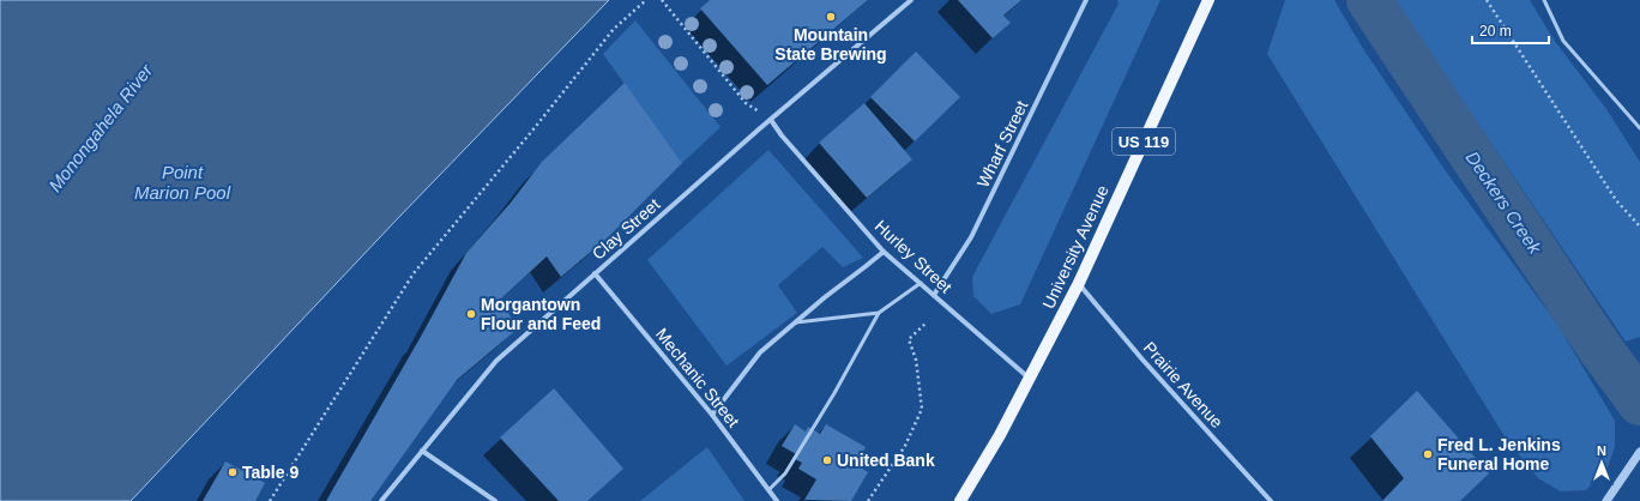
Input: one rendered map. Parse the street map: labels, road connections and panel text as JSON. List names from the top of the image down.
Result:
{
  "streets": {
    "main road": ["US 119", "University Avenue"],
    "street": [
      "Wharf Street",
      "Clay Street",
      "Hurley Street",
      "Mechanic Street",
      "Prairie Avenue"
    ]
  },
  "crossings": [
    ["Wharf Street", "Hurley Street"],
    ["Clay Street", "Hurley Street"],
    ["Clay Street", "Mechanic Street"],
    ["University Avenue", "Hurley Street"],
    ["University Avenue", "Prairie Avenue"]
  ],
  "water": ["Monongahela River", "Point Marion Pool", "Deckers Creek"],
  "places": [
    "Mountain State Brewing",
    "Morgantown Flour and Feed",
    "Fred L. Jenkins Funeral Home",
    "United Bank",
    "Table 9"
  ],
  "scale_bar": "20 m",
  "north": "top"
}
